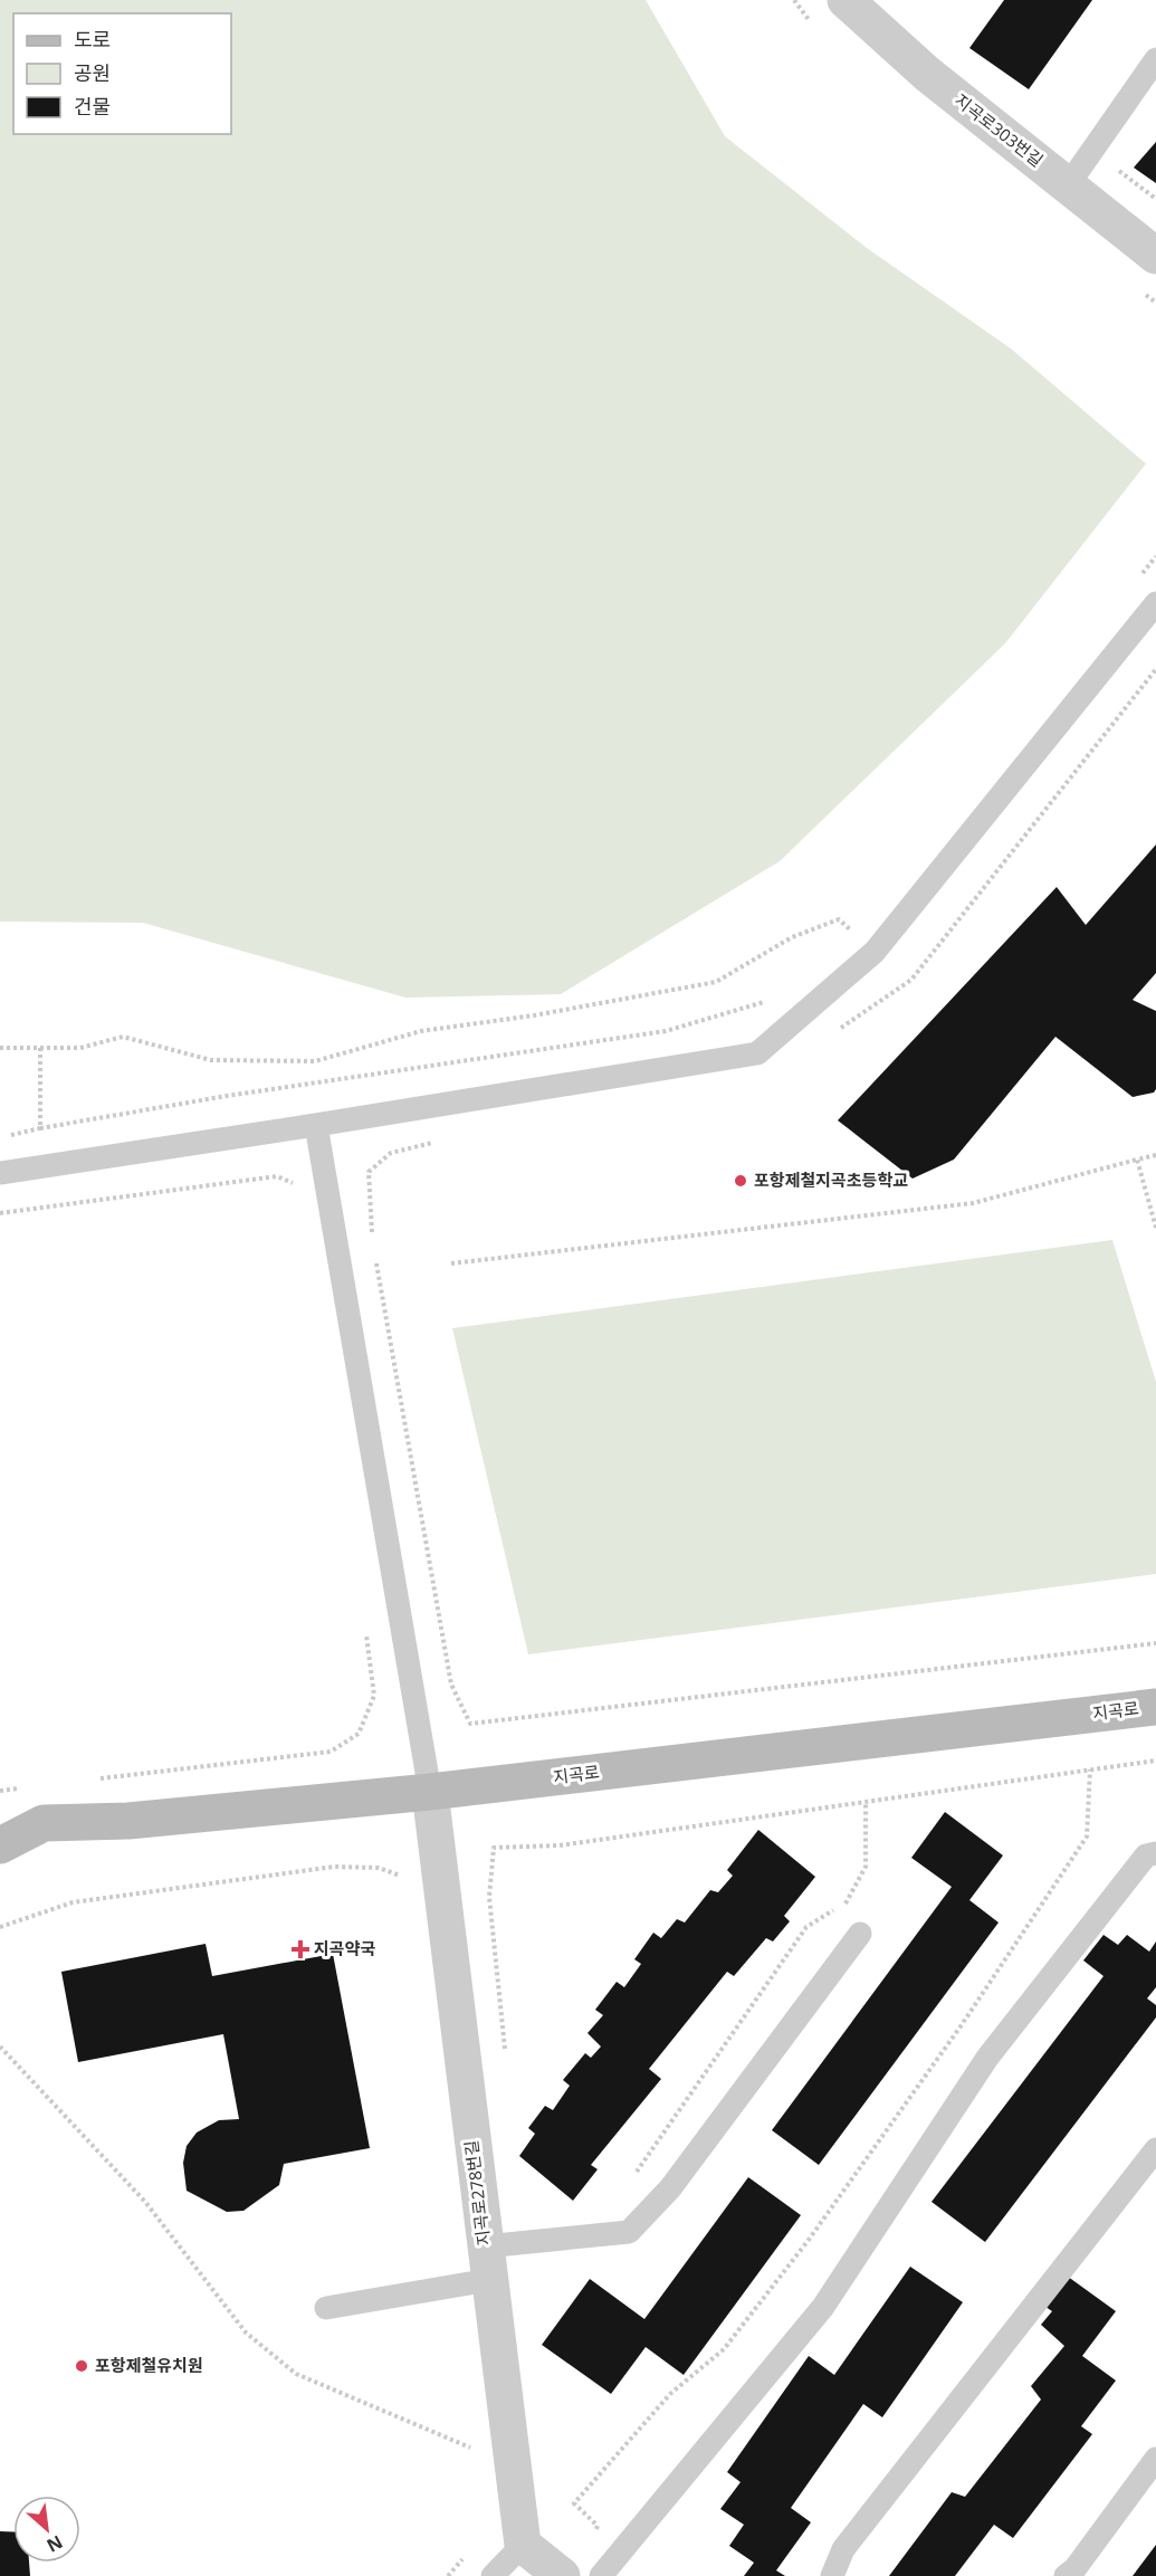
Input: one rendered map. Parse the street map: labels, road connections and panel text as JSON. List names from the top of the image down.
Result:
{
  "streets": {
    "main road": ["지곡로"],
    "street": ["지곡로303번길", "지곡로278번길"]
  },
  "crossings": [
    ["지곡로", "지곡로278번길"]
  ],
  "places": {
    "other": ["포항제철지곡초등학교", "포항제철유치원"],
    "health": ["지곡약국"]
  },
  "legend": ["도로", "공원", "건물"],
  "north": "bottom right"
}
